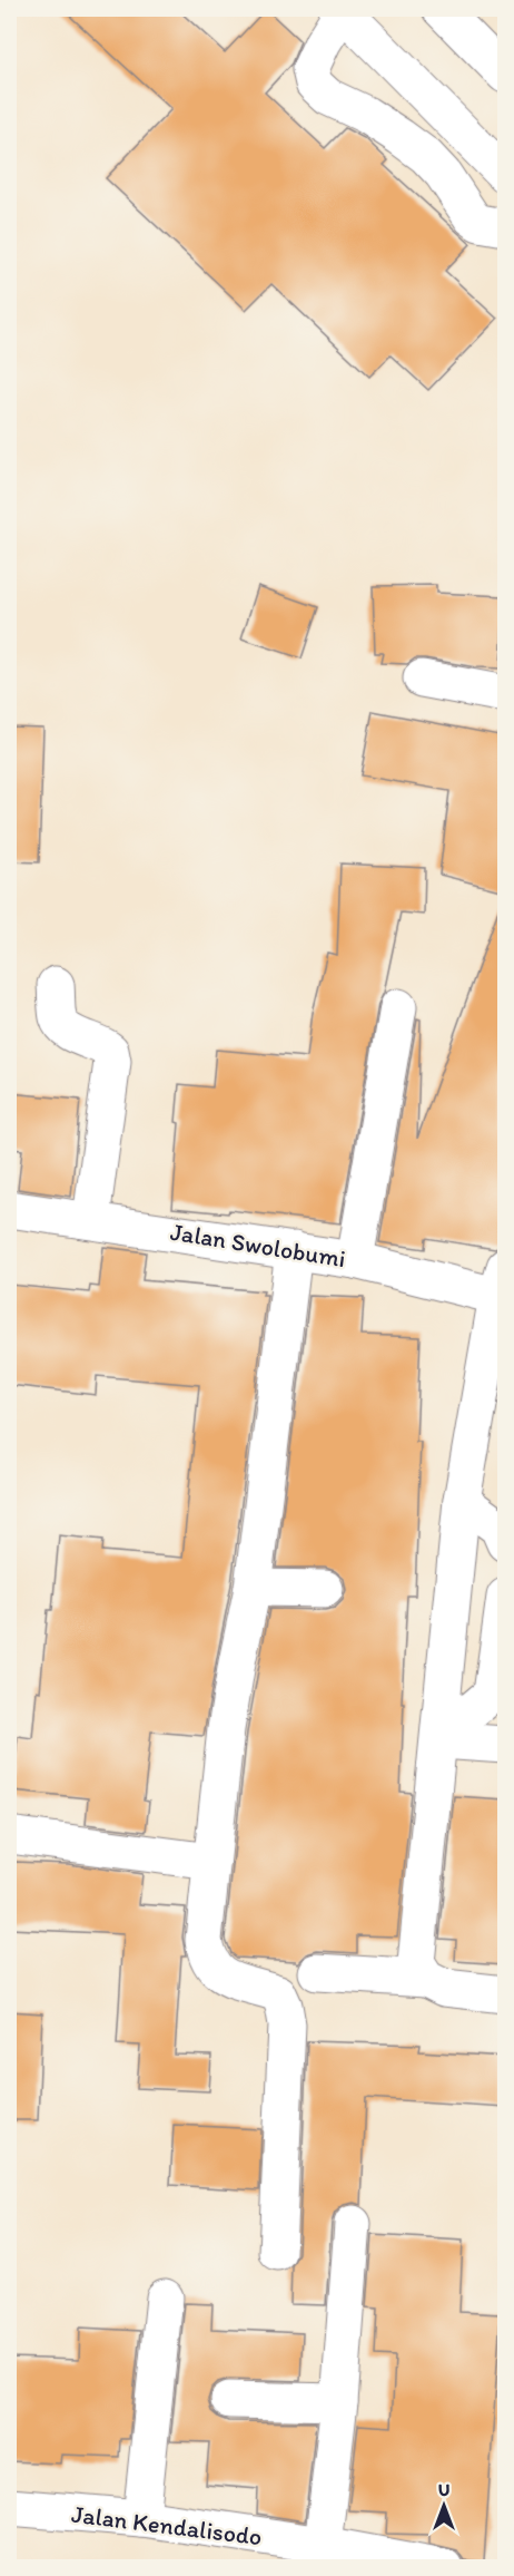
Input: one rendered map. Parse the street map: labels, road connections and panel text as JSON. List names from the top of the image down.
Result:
{
  "streets": {
    "main road": ["Jalan Swolobumi", "Jalan Kendalisodo"]
  },
  "north": "top"
}
